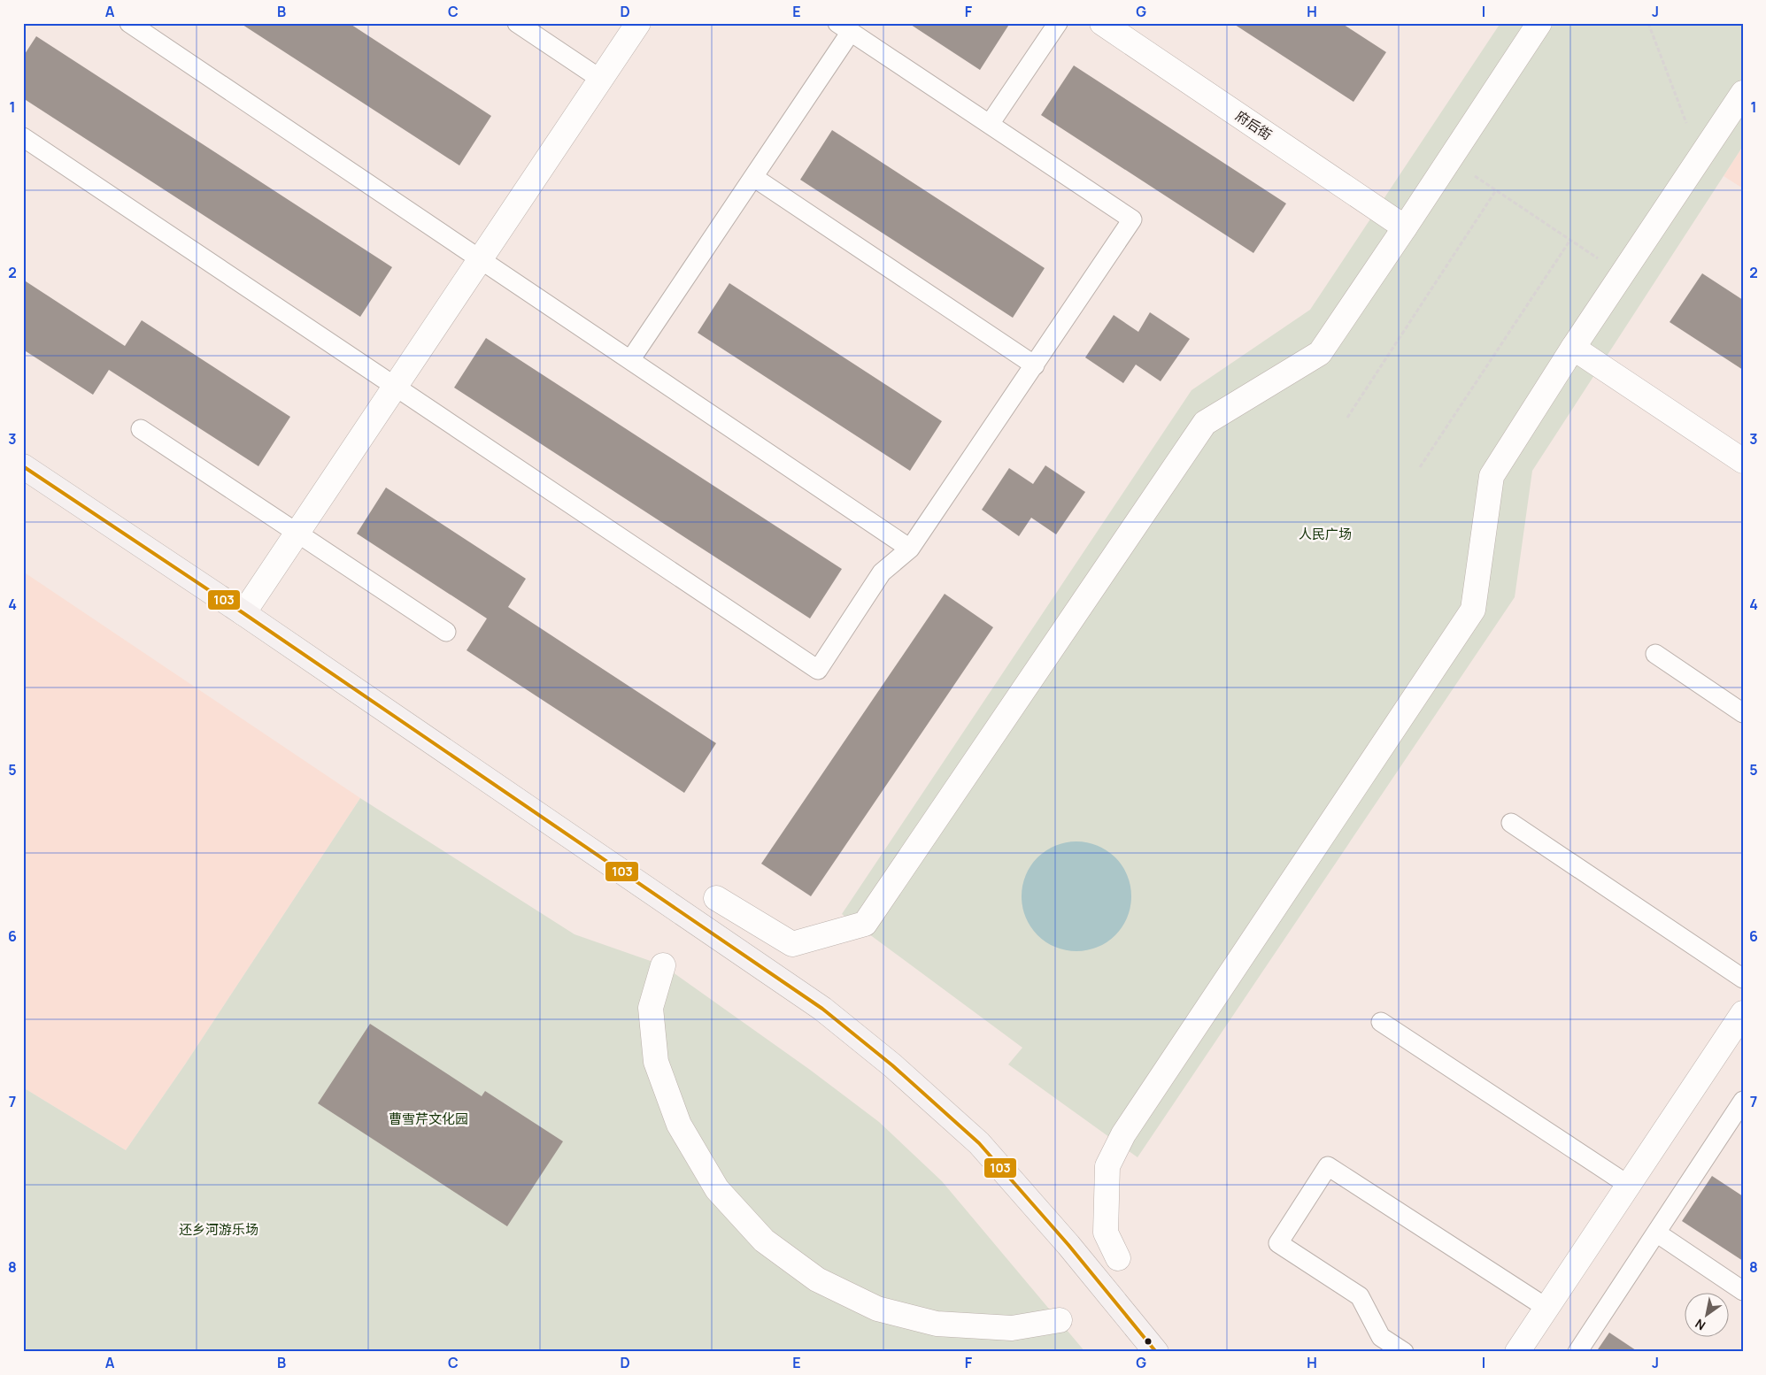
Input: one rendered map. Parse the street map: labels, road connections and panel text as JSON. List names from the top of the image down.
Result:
{
  "streets": {
    "street": ["府后街"]
  },
  "parks": ["人民广场", "曹雪芹文化园", "还乡河游乐场"],
  "lines": ["transit line 103"],
  "north": "bottom left",
  "grid": {
    "columns": [
      "A",
      "B",
      "C",
      "D",
      "E",
      "F",
      "G",
      "H",
      "I",
      "J"
    ],
    "rows": [
      "1",
      "2",
      "3",
      "4",
      "5",
      "6",
      "7",
      "8"
    ]
  }
}
